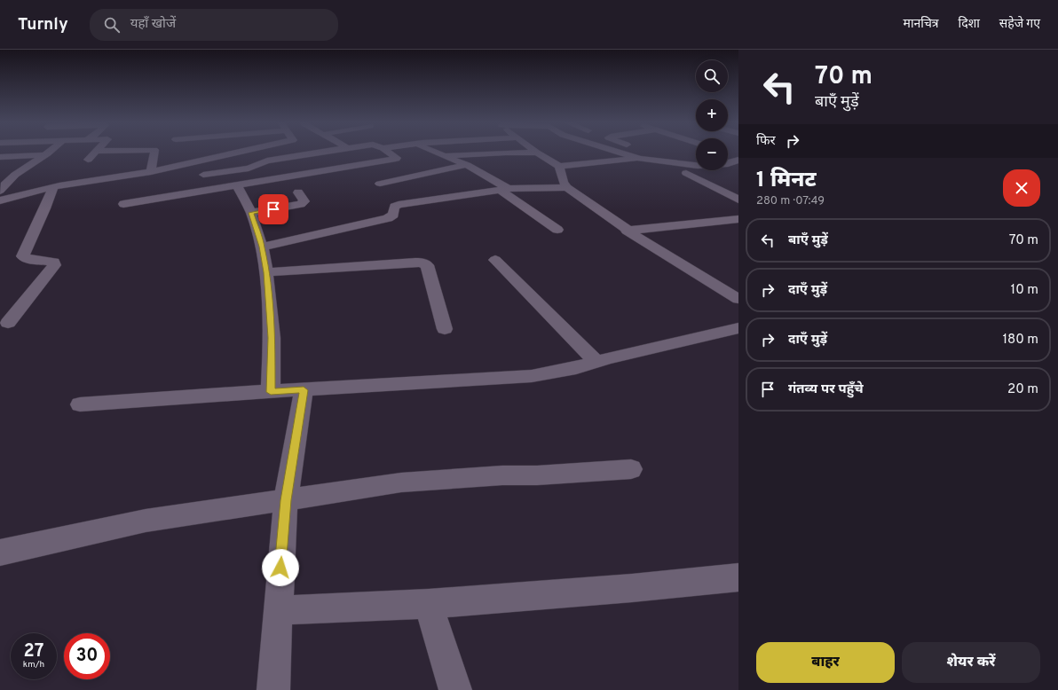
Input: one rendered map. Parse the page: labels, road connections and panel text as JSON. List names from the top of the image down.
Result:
{
  "page": {
    "header": "Turnly",
    "search": "यहाँ खोजें",
    "nav": ["मानचित्र", "दिशा", "सहेजे गए"],
    "turn": ["70 m", "बाएँ मुड़ें"],
    "map_buttons": ["+", "−"],
    "then": "फिर",
    "heading": ["1 मिनट", "280 m · 07:49"],
    "list": [
      {
        "name": "बाएँ मुड़ें",
        "value": "70 m"
      },
      {
        "name": "दाएँ मुड़ें",
        "value": "10 m"
      },
      {
        "name": "दाएँ मुड़ें",
        "value": "180 m"
      },
      {
        "name": "गंतव्य पर पहुँचे",
        "value": "20 m"
      }
    ],
    "speed": "27 km/h",
    "limit": "30",
    "buttons": ["बाहर", "शेयर करें"]
  }
}
